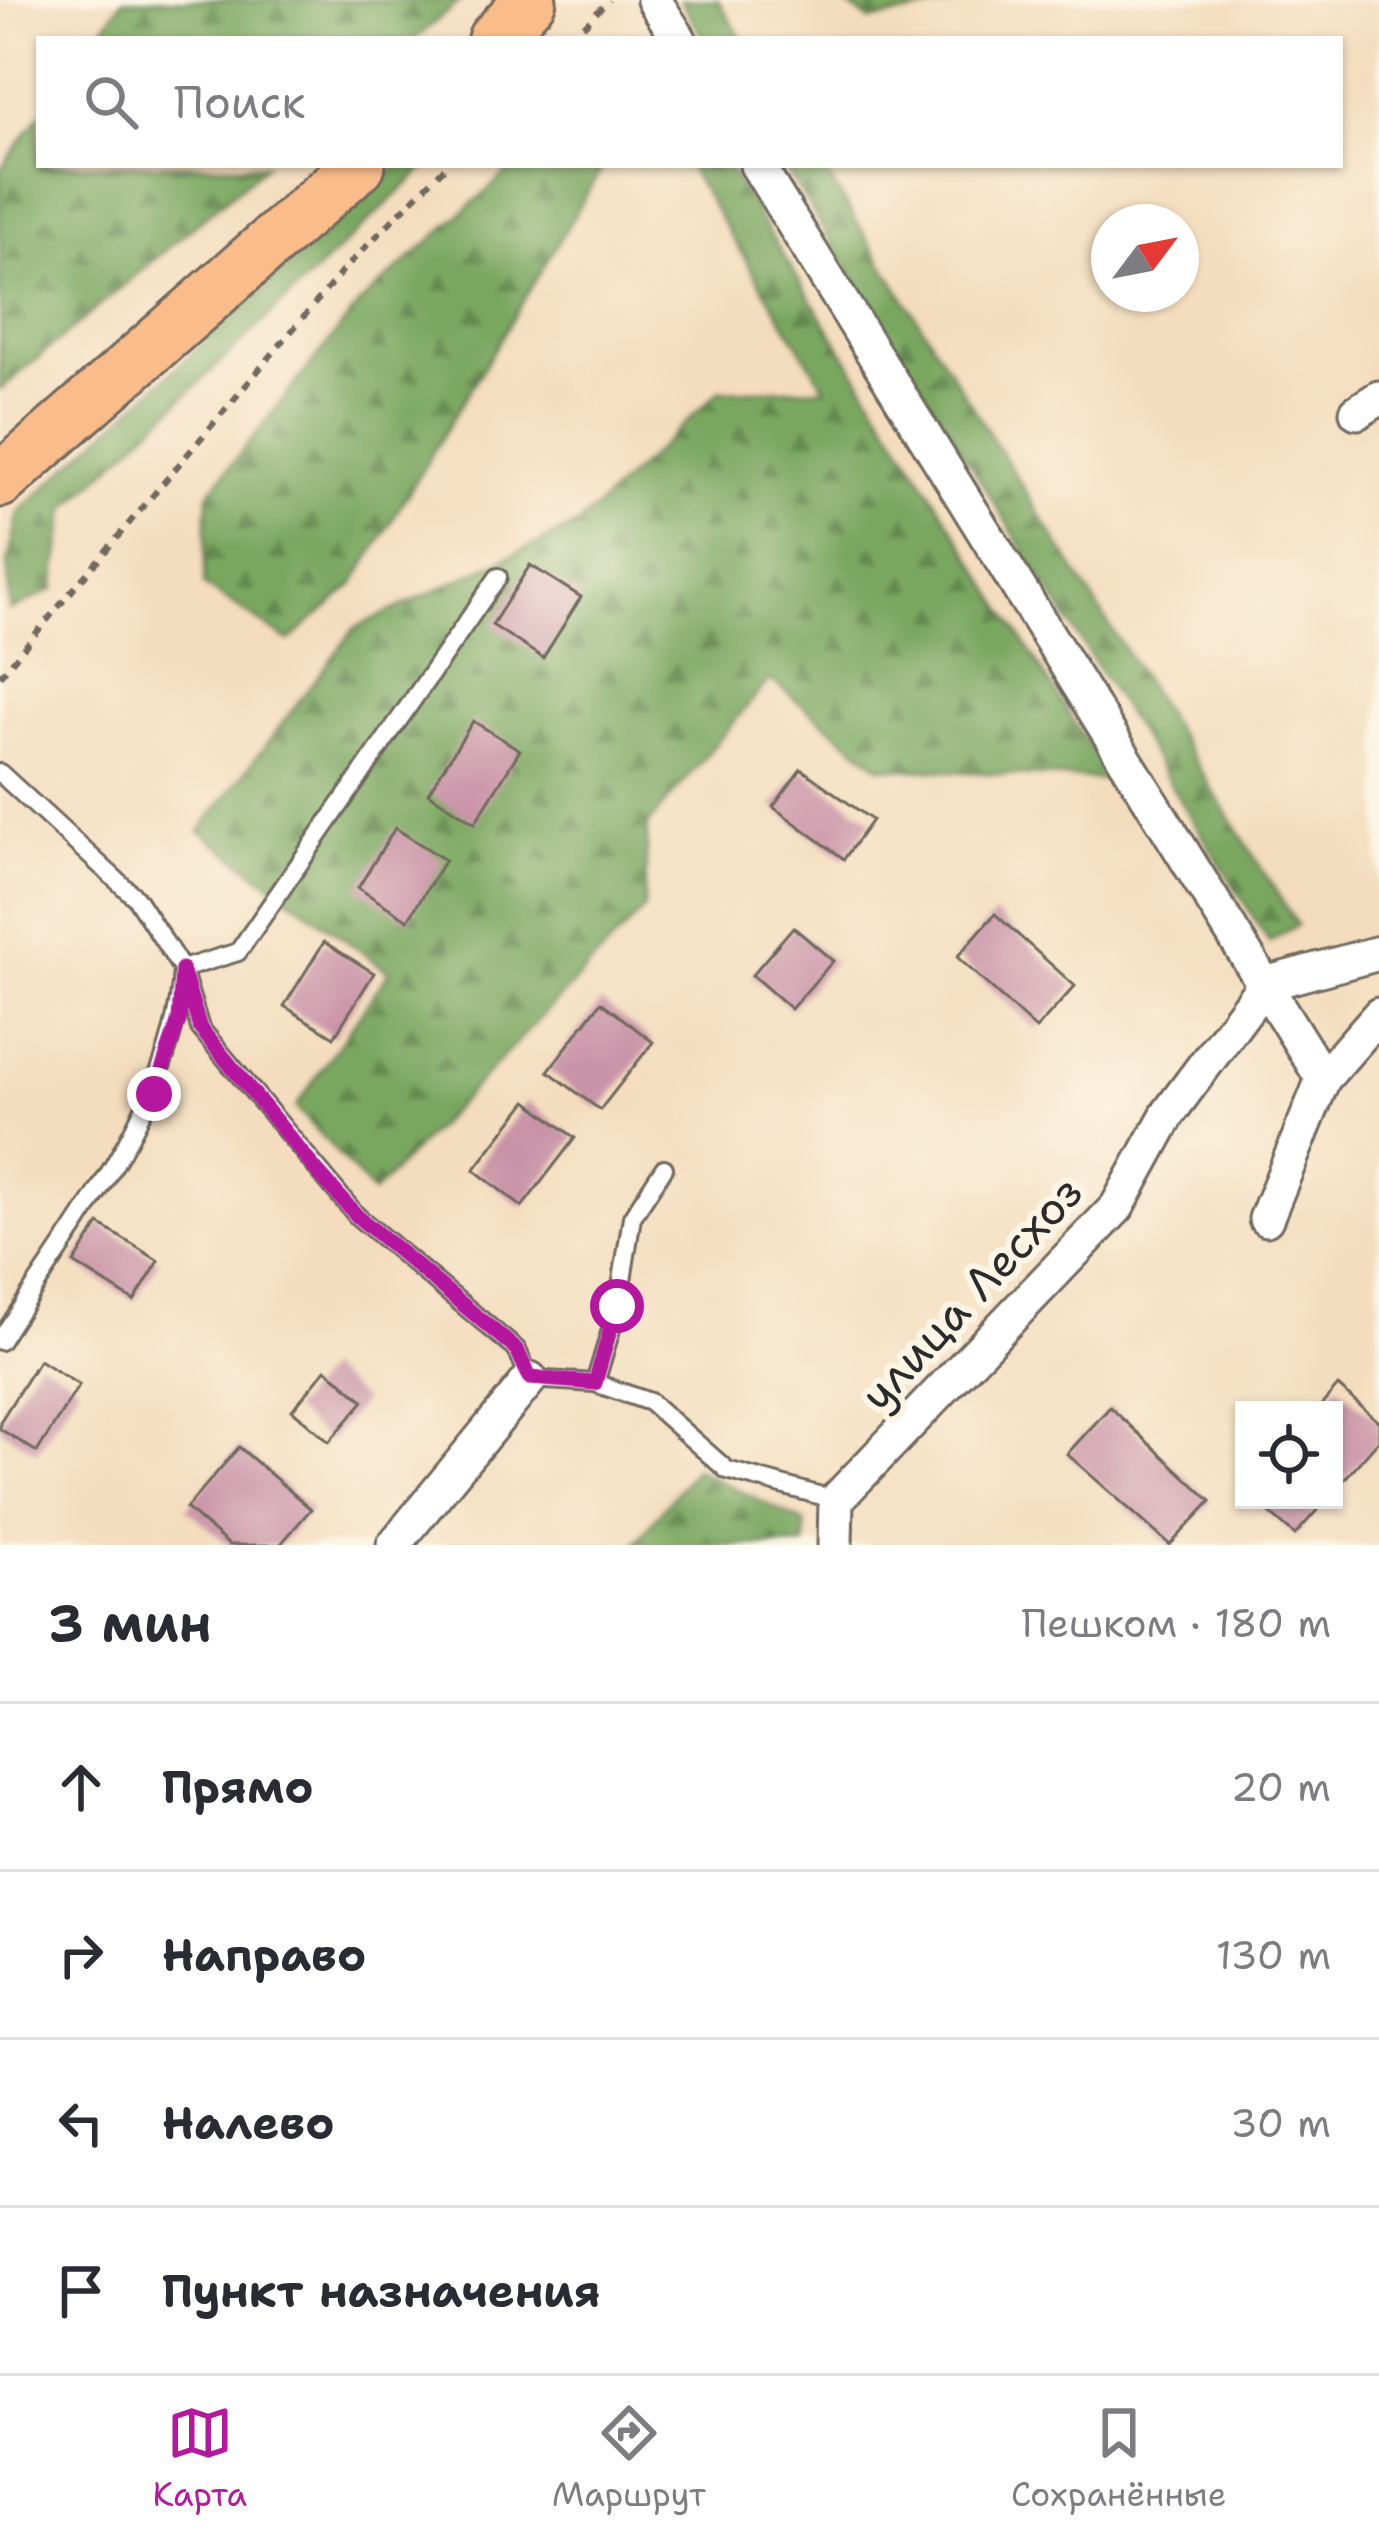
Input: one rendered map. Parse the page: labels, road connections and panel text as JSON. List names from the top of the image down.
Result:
{
  "streets": {
    "street": ["улица Лесхоз"]
  },
  "north": "top right",
  "page": {
    "search": "Поиск",
    "heading": ["3 мин", "Пешком · 180 m"],
    "list": [
      ["Прямо", "20 m"],
      ["Направо", "130 m"],
      ["Налево", "30 m"],
      "Пункт назначения"
    ],
    "nav": ["Карта", "Маршрут", "Сохранённые"]
  }
}
